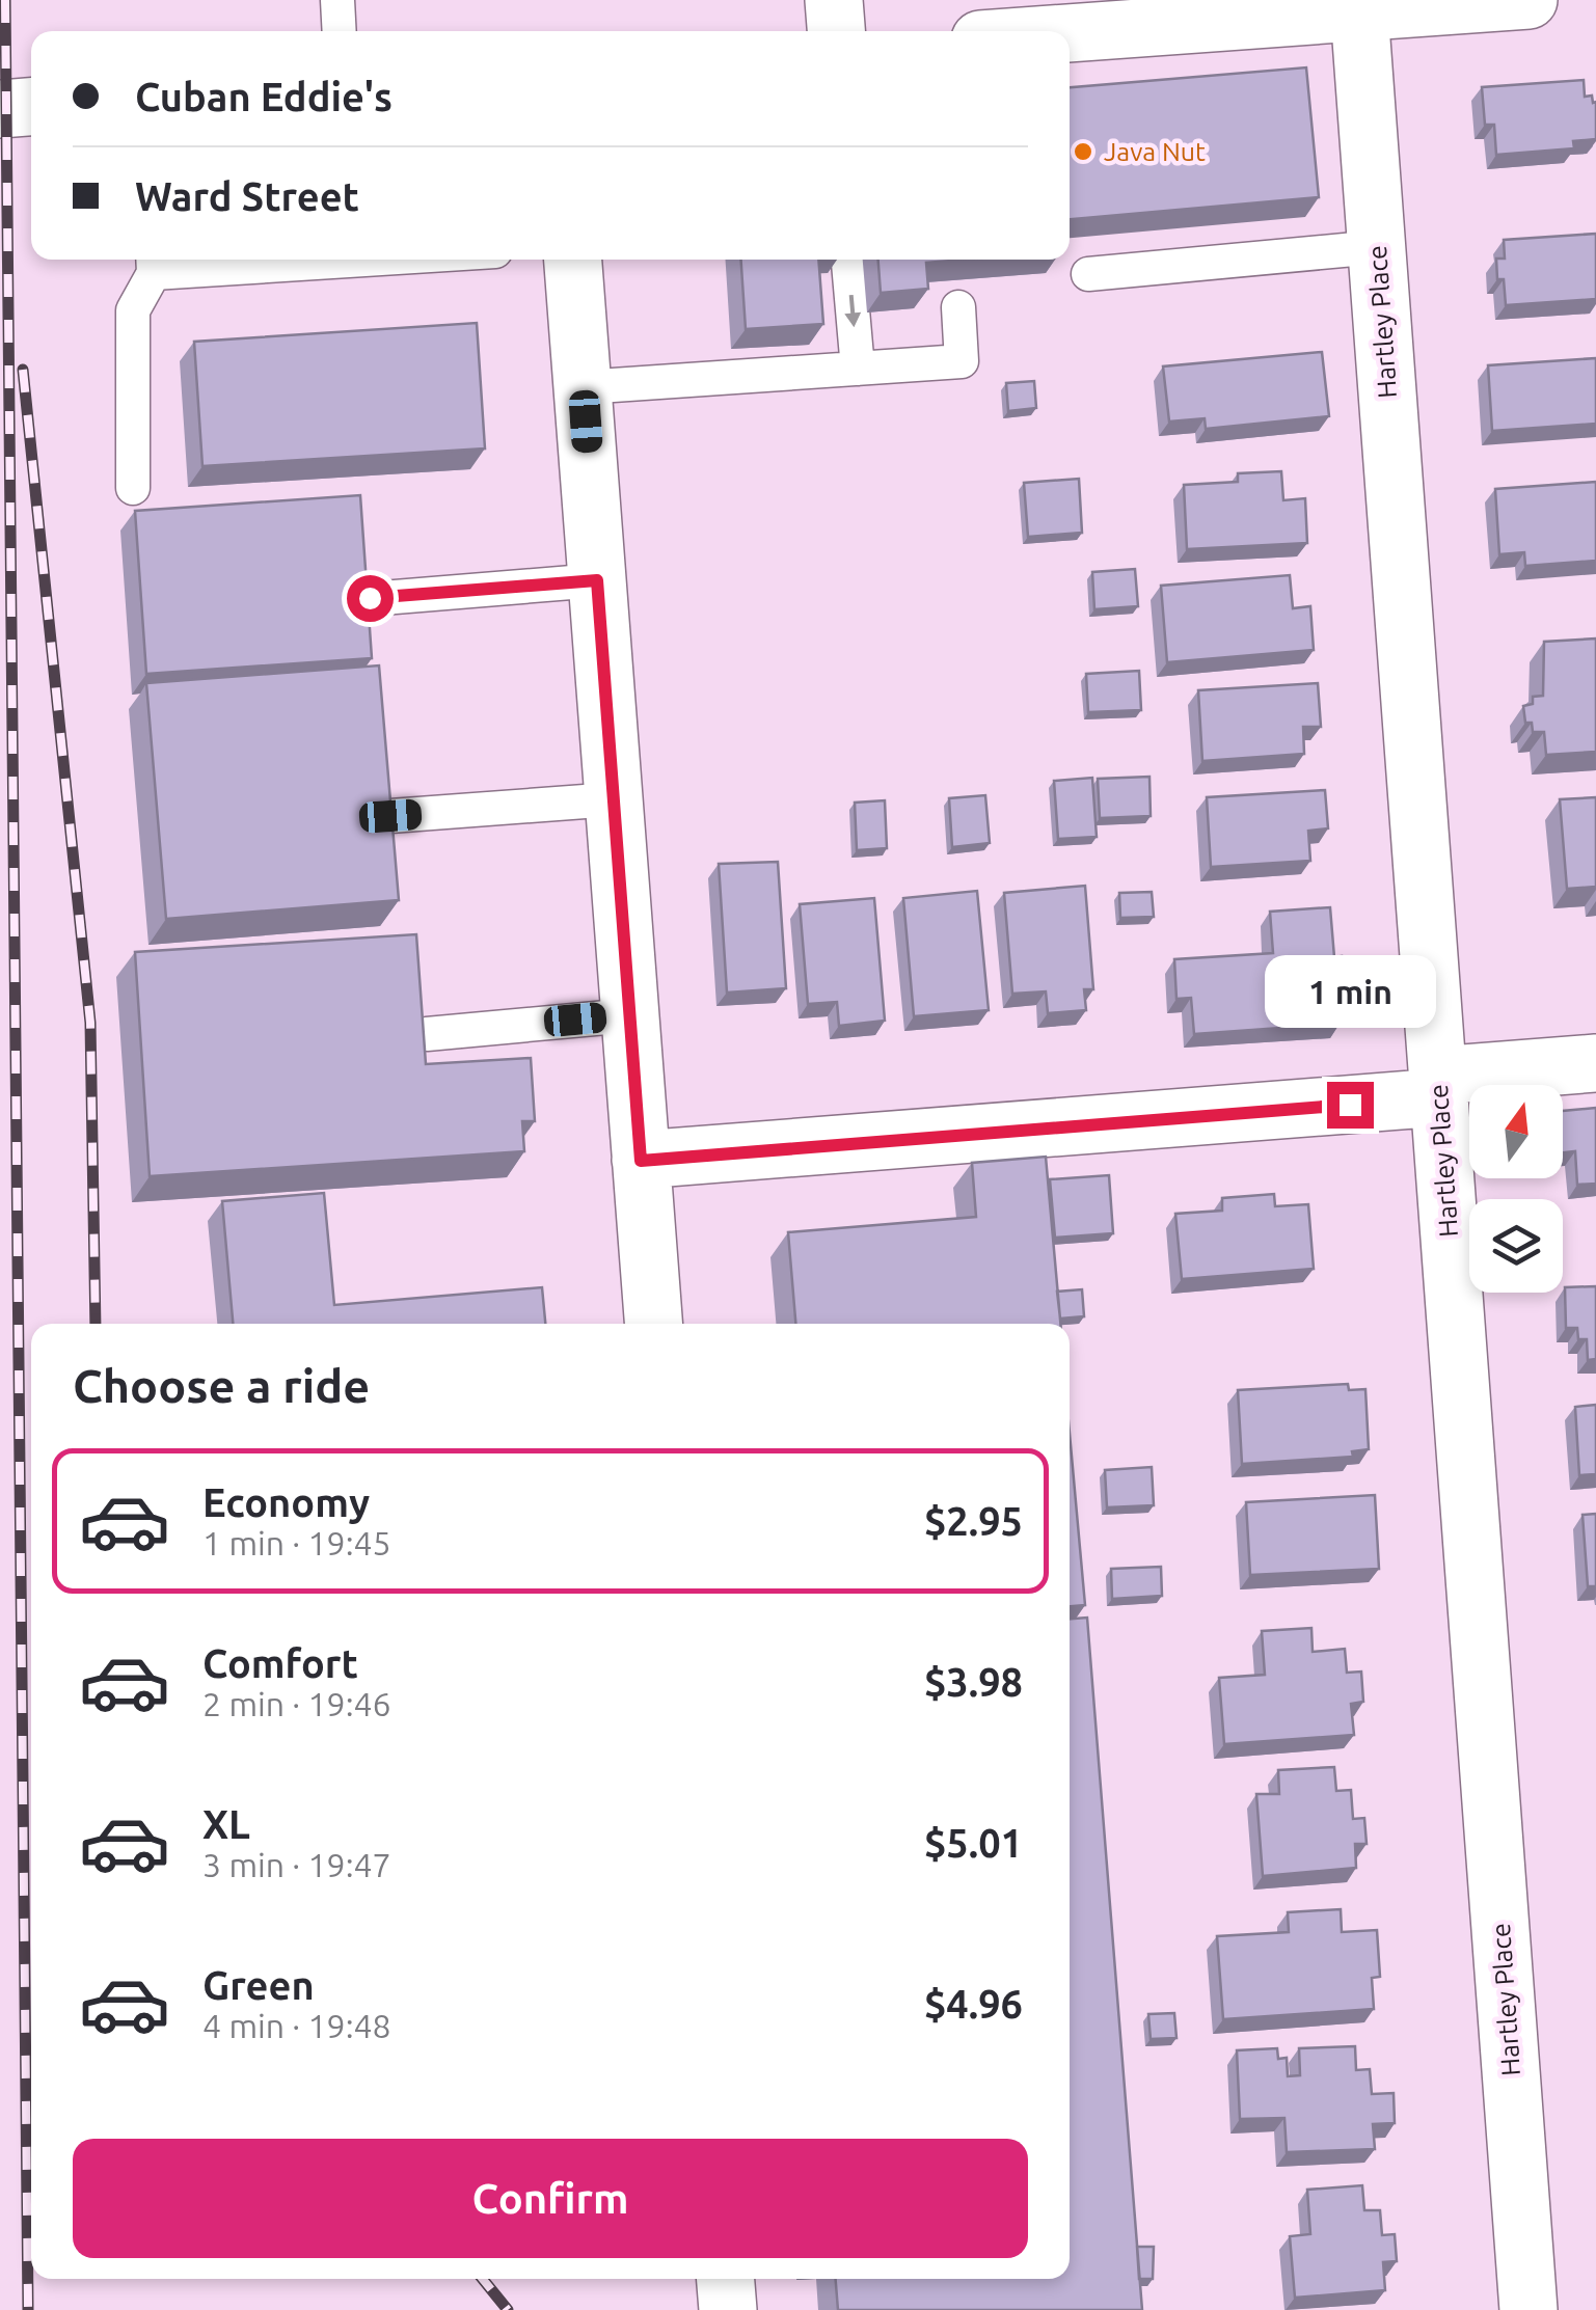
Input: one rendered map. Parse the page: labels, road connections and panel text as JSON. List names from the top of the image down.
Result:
{
  "streets": {
    "street": ["Hartley Place"]
  },
  "places": ["Java Nut"],
  "north": "top",
  "page": {
    "banner": ["Cuban Eddie's", "Ward Street"],
    "bubble": "1 min",
    "heading": "Choose a ride",
    "list": [
      {
        "name": "Economy",
        "note": "1 min · 19:45",
        "value": "$2.95"
      },
      {
        "name": "Comfort",
        "note": "2 min · 19:46",
        "value": "$3.98"
      },
      {
        "name": "XL",
        "note": "3 min · 19:47",
        "value": "$5.01"
      },
      {
        "name": "Green",
        "note": "4 min · 19:48",
        "value": "$4.96"
      }
    ],
    "buttons": "Confirm"
  }
}
